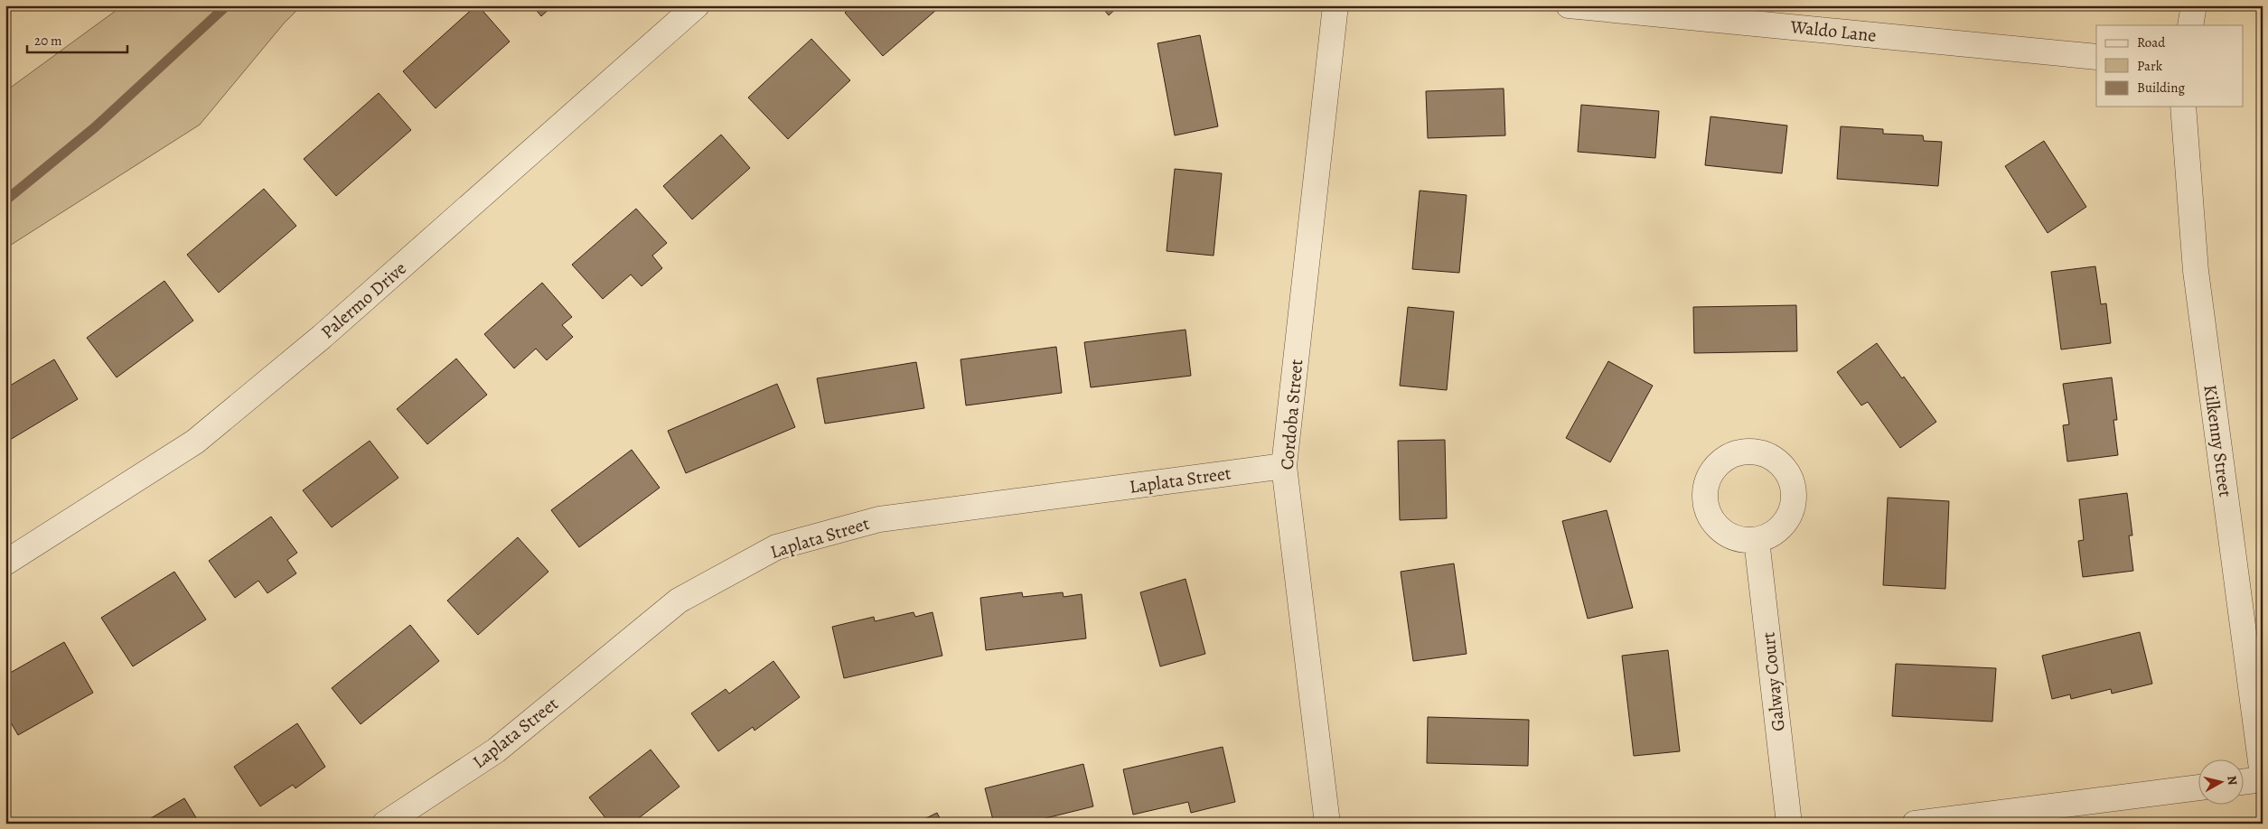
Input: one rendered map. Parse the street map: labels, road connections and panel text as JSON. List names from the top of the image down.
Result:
{
  "streets": {
    "street": [
      "Waldo Lane",
      "Palermo Drive",
      "Cordoba Street",
      "Kilkenny Street",
      "Laplata Street",
      "Galway Court"
    ]
  },
  "crossings": [
    ["Cordoba Street", "Laplata Street"]
  ],
  "legend": ["Road", "Park", "Building"],
  "scale_bar": "20 m",
  "north": "right"
}
